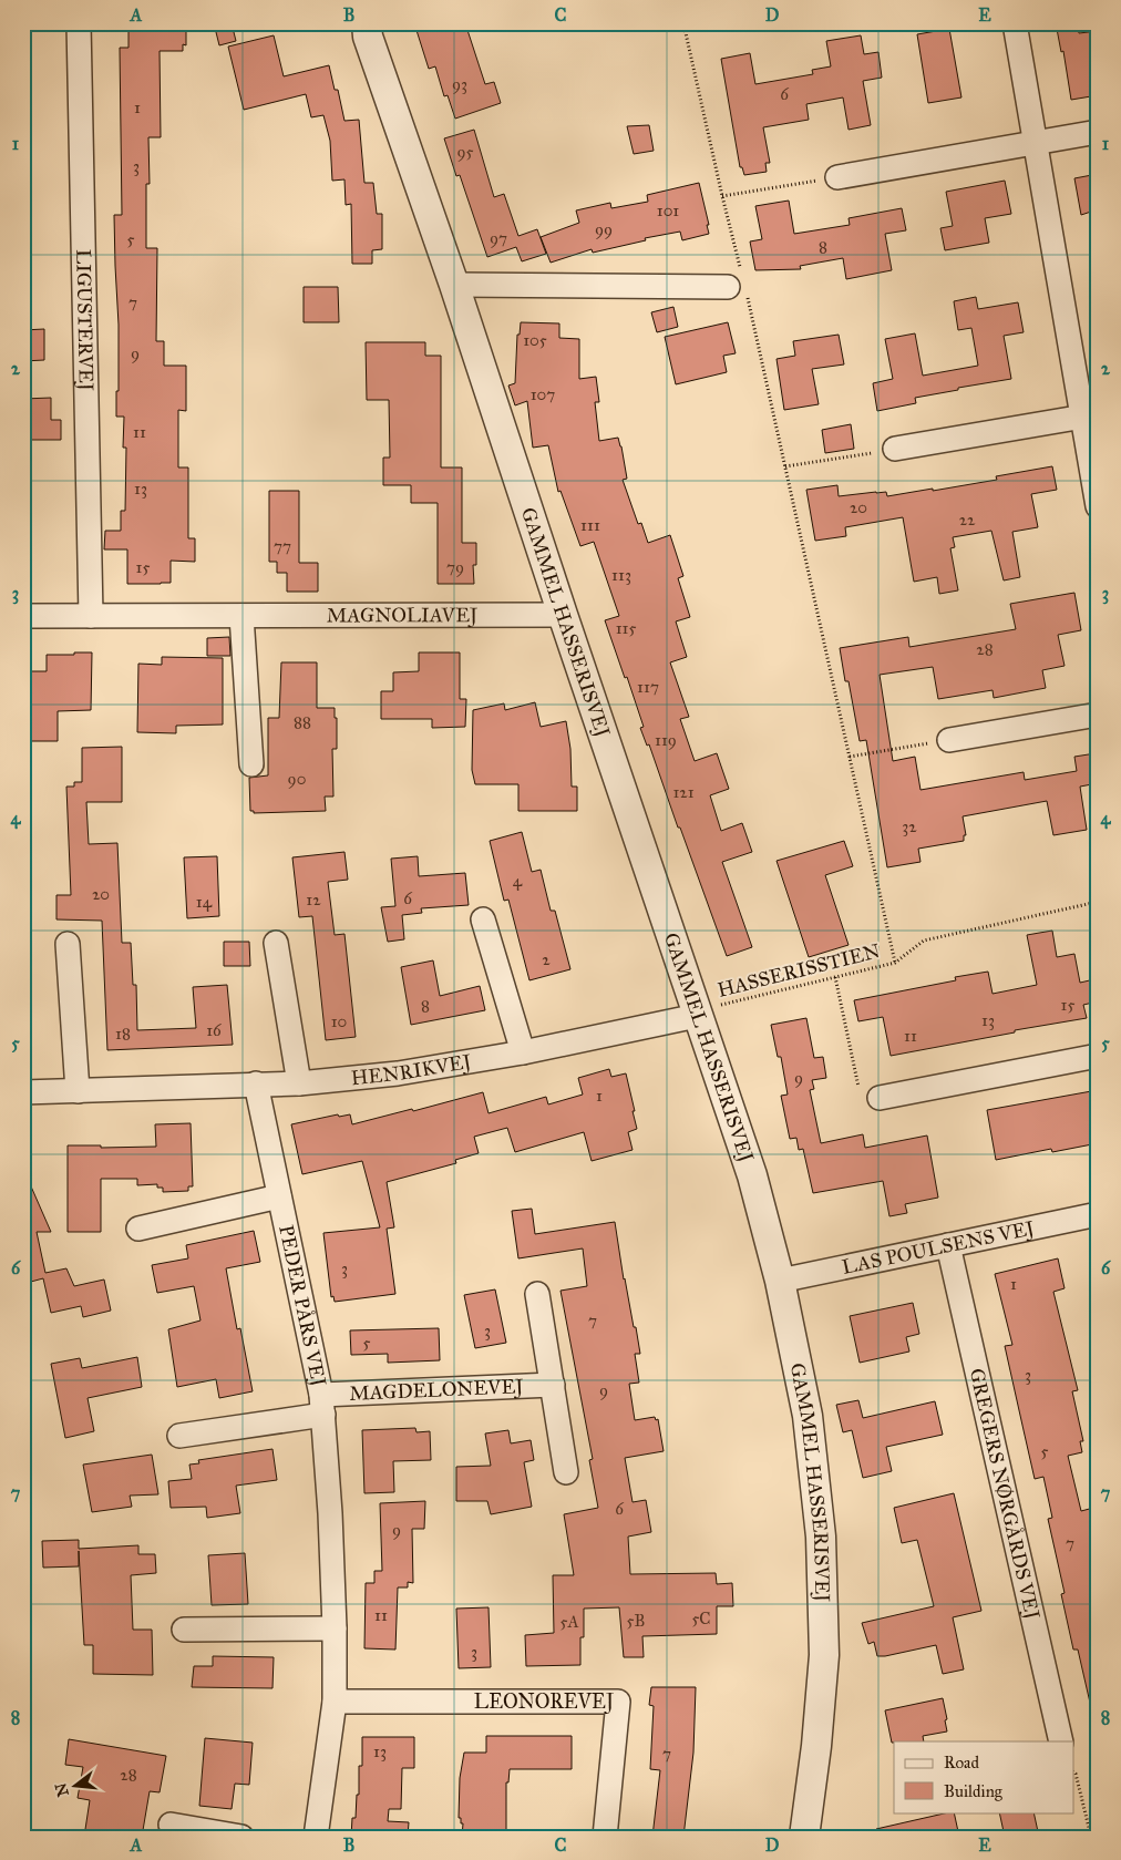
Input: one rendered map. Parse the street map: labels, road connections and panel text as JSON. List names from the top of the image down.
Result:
{
  "streets": {
    "street": [
      "LIGUSTERVEJ",
      "MAGNOLIAVEJ",
      "GAMMEL HASSERISVEJ",
      "HENRIKVEJ",
      "LAS POULSENS VEJ",
      "PEDER PÅRS VEJ",
      "MAGDELONEVEJ",
      "GREGERS NØRGÅRDS VEJ",
      "LEONOREVEJ"
    ],
    "path": ["HASSERISSTIEN"]
  },
  "crossings": [
    ["LIGUSTERVEJ", "MAGNOLIAVEJ"],
    ["MAGNOLIAVEJ", "GAMMEL HASSERISVEJ"],
    ["GAMMEL HASSERISVEJ", "HASSERISSTIEN"],
    ["GAMMEL HASSERISVEJ", "HENRIKVEJ"],
    ["GAMMEL HASSERISVEJ", "LAS POULSENS VEJ"],
    ["HASSERISSTIEN", "HENRIKVEJ"],
    ["HENRIKVEJ", "PEDER PÅRS VEJ"],
    ["LAS POULSENS VEJ", "GREGERS NØRGÅRDS VEJ"],
    ["PEDER PÅRS VEJ", "MAGDELONEVEJ"],
    ["PEDER PÅRS VEJ", "LEONOREVEJ"]
  ],
  "house_numbers": [
    "93",
    "6",
    "1",
    "95",
    "3",
    "101",
    "99",
    "97",
    "5",
    "8",
    "7",
    "105",
    "9",
    "107",
    "11",
    "13",
    "20",
    "22",
    "111",
    "77",
    "15",
    "79",
    "113",
    "115",
    "28",
    "117",
    "88",
    "119",
    "90",
    "121",
    "32",
    "4",
    "20",
    "6",
    "12",
    "14",
    "2",
    "15",
    "8",
    "13",
    "10",
    "16",
    "18",
    "11",
    "9",
    "1",
    "3",
    "1",
    "7",
    "3",
    "5",
    "3",
    "9",
    "5",
    "6",
    "9",
    "7",
    "11",
    "5C",
    "5B",
    "5A",
    "3",
    "13",
    "7",
    "28"
  ],
  "legend": ["Road", "Building"],
  "north": "left",
  "grid": {
    "columns": [
      "A",
      "B",
      "C",
      "D",
      "E"
    ],
    "rows": [
      "1",
      "2",
      "3",
      "4",
      "5",
      "6",
      "7",
      "8"
    ]
  }
}
